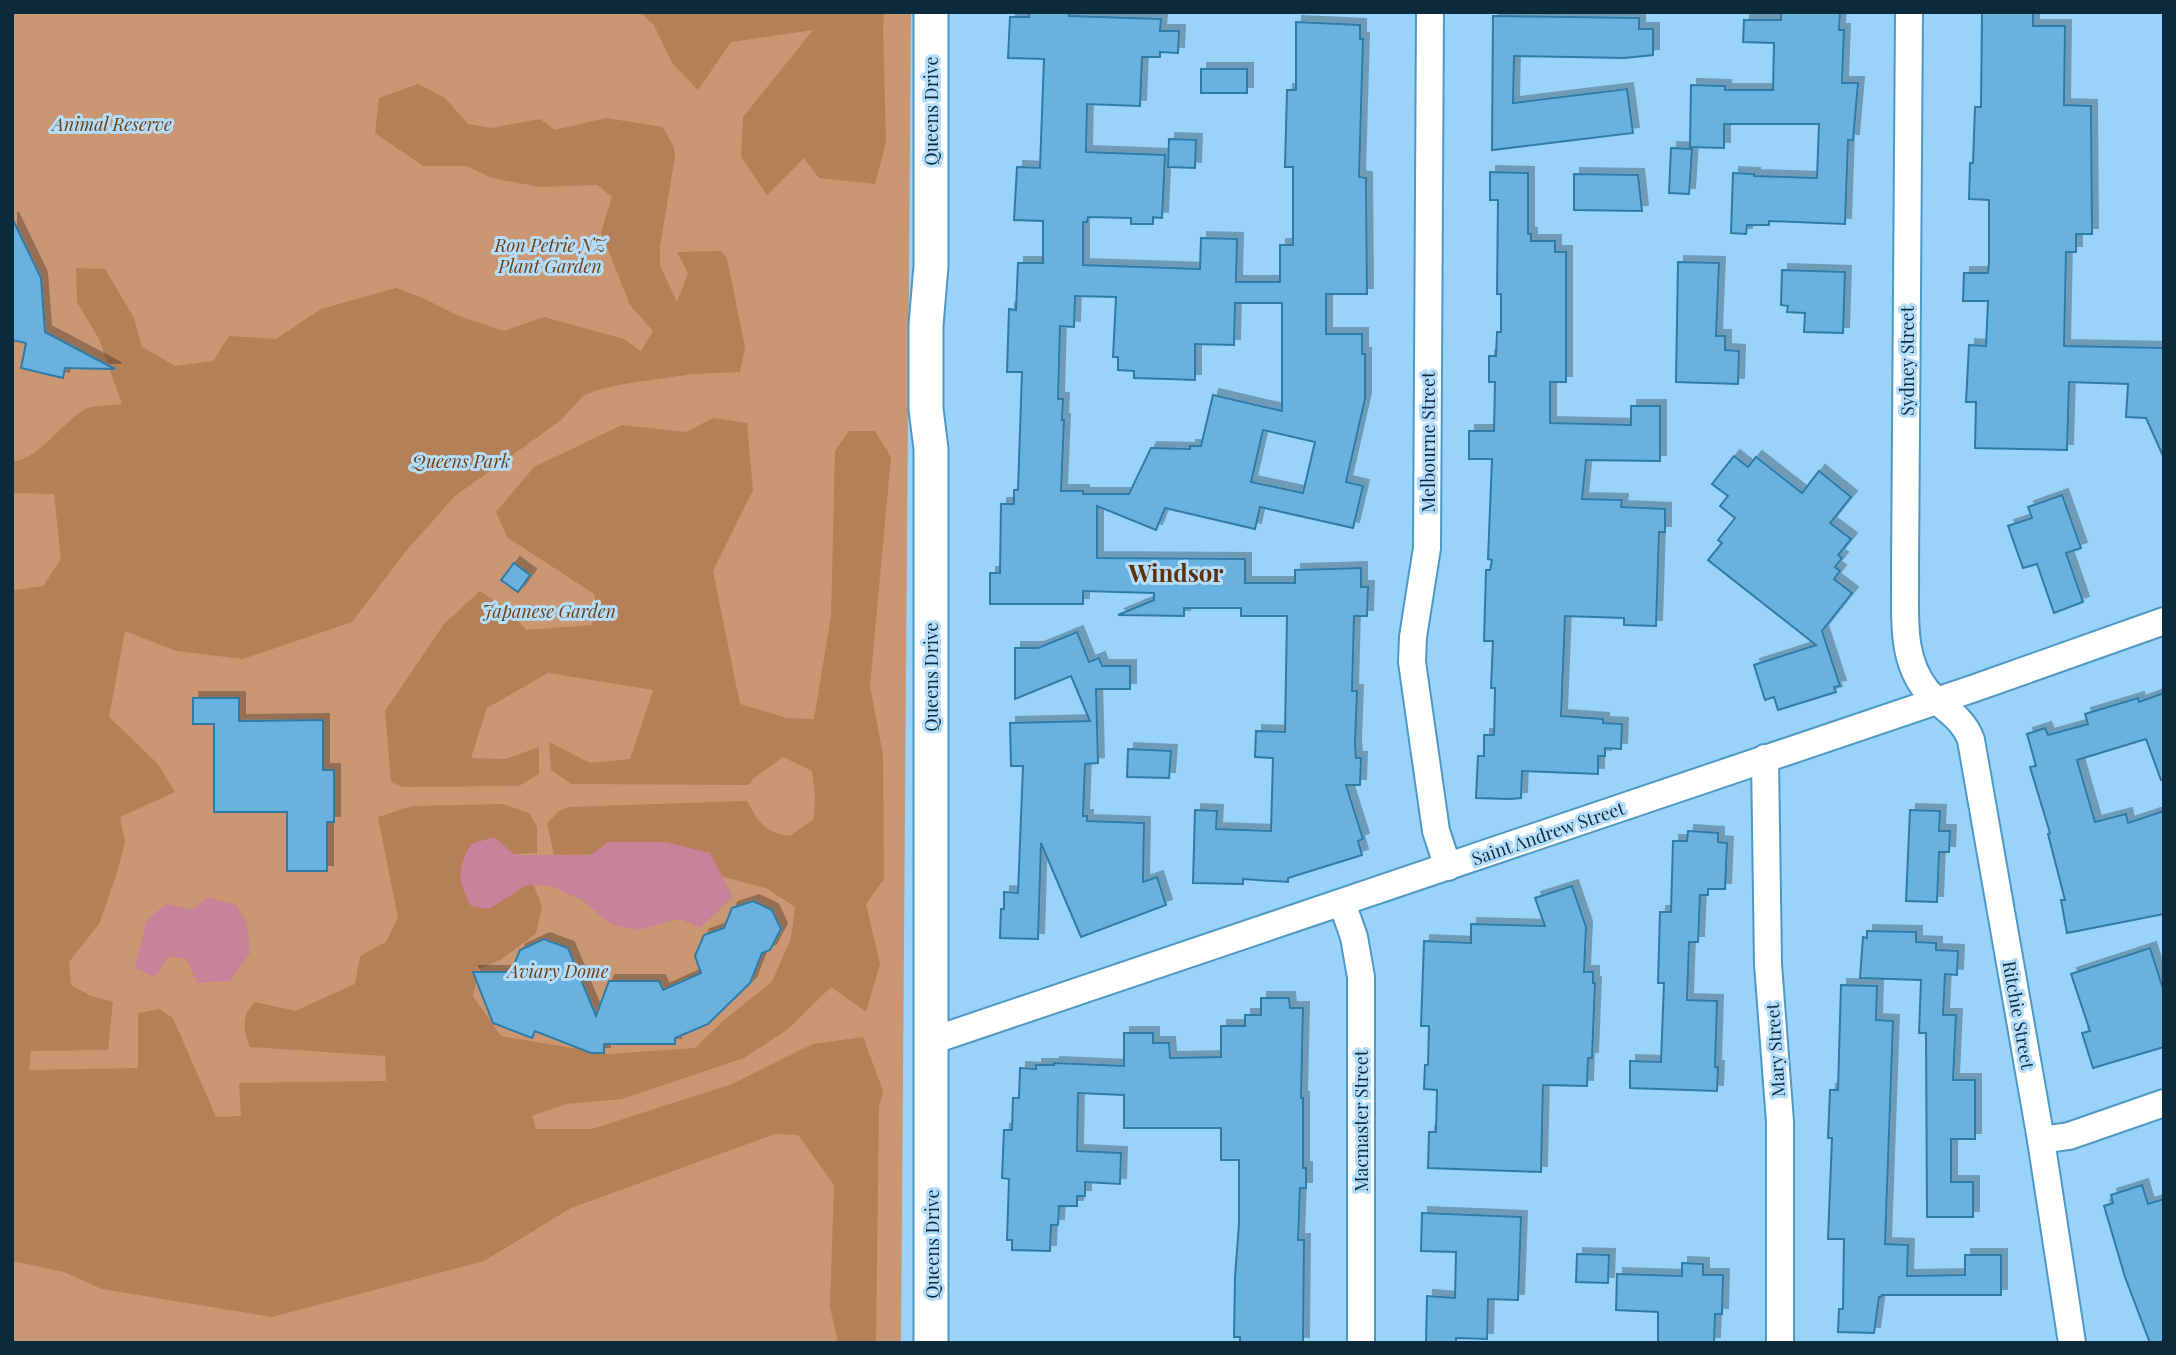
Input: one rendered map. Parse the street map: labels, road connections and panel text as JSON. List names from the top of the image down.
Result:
{
  "streets": {
    "main road": ["Queens Drive"],
    "street": [
      "Sydney Street",
      "Melbourne Street",
      "Saint Andrew Street",
      "Ritchie Street",
      "Mary Street",
      "Macmaster Street"
    ]
  },
  "crossings": [
    ["Queens Drive", "Saint Andrew Street"],
    ["Sydney Street", "Saint Andrew Street"],
    ["Sydney Street", "Ritchie Street"],
    ["Melbourne Street", "Saint Andrew Street"],
    ["Saint Andrew Street", "Ritchie Street"],
    ["Saint Andrew Street", "Mary Street"],
    ["Saint Andrew Street", "Macmaster Street"]
  ],
  "districts": ["Windsor"],
  "parks": [
    "Animal Reserve",
    "Ron Petrie NZ Plant Garden",
    "Queens Park",
    "Japanese Garden",
    "Aviary Dome"
  ]
}
